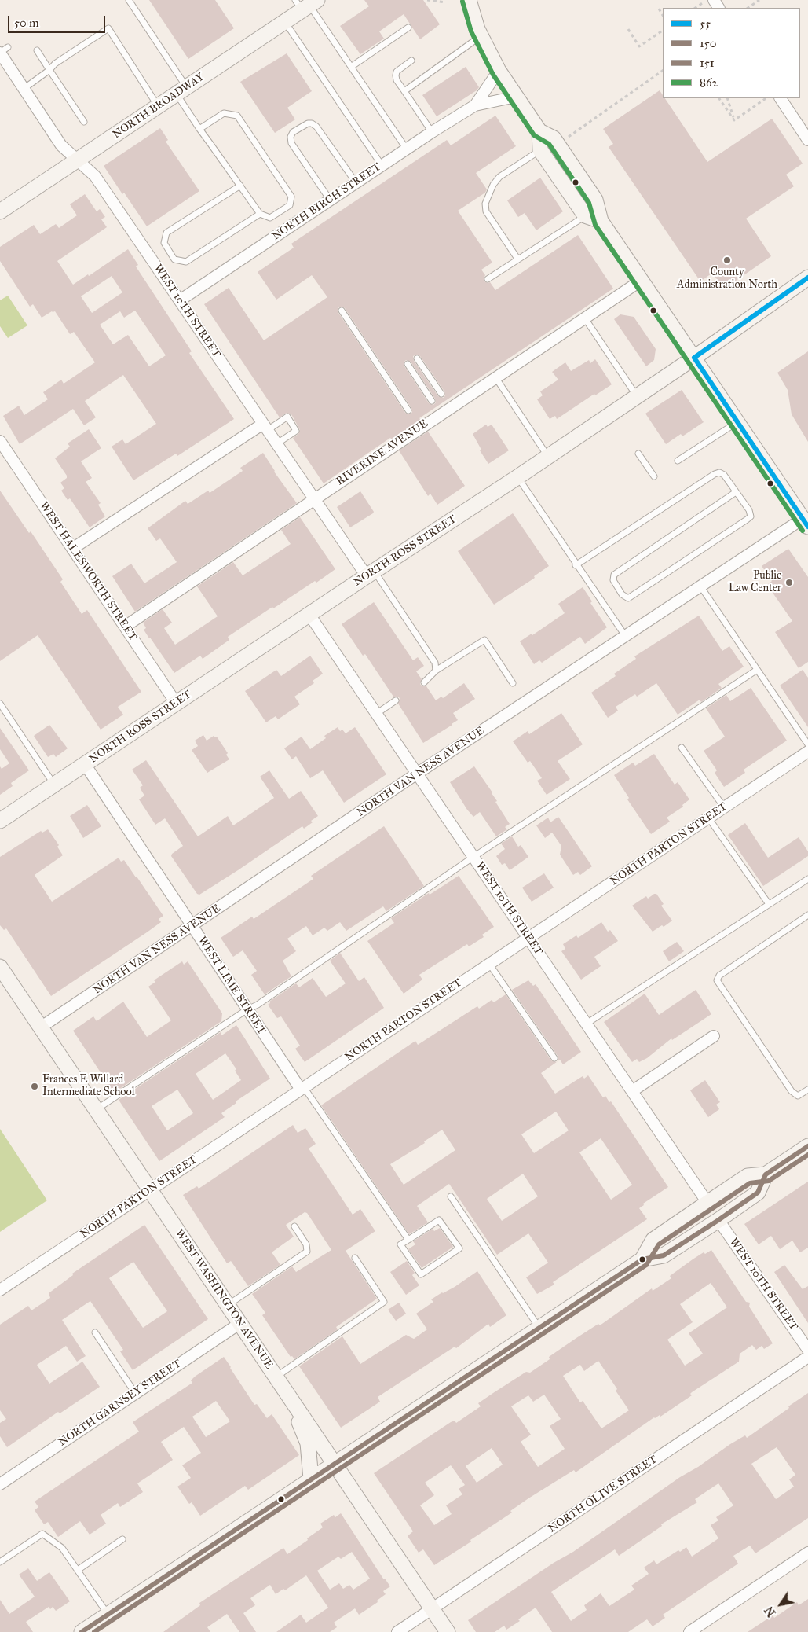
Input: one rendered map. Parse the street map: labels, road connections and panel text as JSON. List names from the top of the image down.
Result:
{
  "streets": {
    "main road": ["NORTH BROADWAY", "NORTH ROSS STREET", "WEST WASHINGTON AVENUE"],
    "street": [
      "NORTH BIRCH STREET",
      "WEST 10TH STREET",
      "RIVERINE AVENUE",
      "WEST HALESWORTH STREET",
      "NORTH VAN NESS AVENUE",
      "NORTH PARTON STREET",
      "WEST LIME STREET",
      "NORTH GARNSEY STREET",
      "NORTH OLIVE STREET"
    ]
  },
  "crossings": [
    ["NORTH BROADWAY", "WEST 10TH STREET"],
    ["NORTH BIRCH STREET", "WEST 10TH STREET"],
    ["WEST 10TH STREET", "RIVERINE AVENUE"],
    ["WEST 10TH STREET", "NORTH ROSS STREET"],
    ["WEST 10TH STREET", "NORTH VAN NESS AVENUE"],
    ["WEST 10TH STREET", "NORTH PARTON STREET"],
    ["RIVERINE AVENUE", "WEST HALESWORTH STREET"],
    ["NORTH ROSS STREET", "WEST HALESWORTH STREET"],
    ["NORTH ROSS STREET", "WEST LIME STREET"],
    ["NORTH VAN NESS AVENUE", "WEST LIME STREET"],
    ["NORTH VAN NESS AVENUE", "WEST WASHINGTON AVENUE"],
    ["NORTH PARTON STREET", "WEST LIME STREET"],
    ["NORTH PARTON STREET", "WEST WASHINGTON AVENUE"],
    ["WEST WASHINGTON AVENUE", "NORTH GARNSEY STREET"],
    ["WEST WASHINGTON AVENUE", "NORTH OLIVE STREET"]
  ],
  "places": ["County Administration North", "Public Law Center", "Frances E Willard Intermediate School"],
  "lines": [
    "transit line 862",
    "transit line 55",
    "transit line 150",
    "transit line 151"
  ],
  "legend": [
    "55",
    "150",
    "151",
    "862"
  ],
  "scale_bar": "50 m",
  "north": "bottom left"
}
